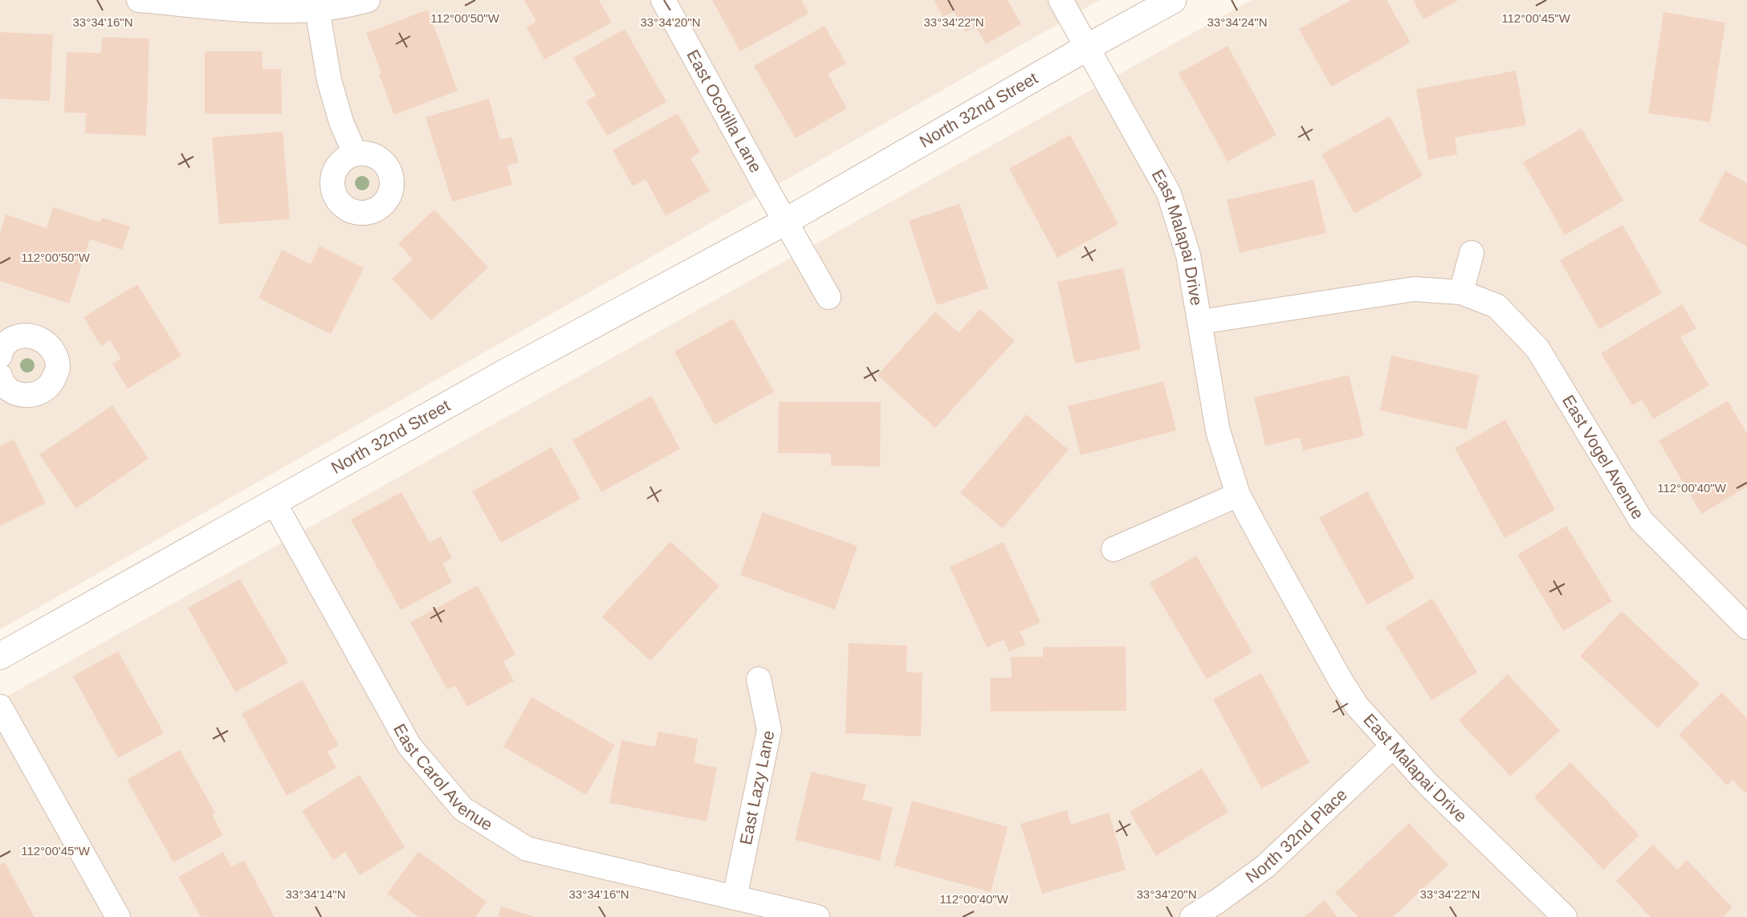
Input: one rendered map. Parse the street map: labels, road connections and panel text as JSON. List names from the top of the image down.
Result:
{
  "streets": {
    "street": [
      "North 32nd Street",
      "East Ocotilla Lane",
      "East Malapai Drive",
      "East Vogel Avenue",
      "East Carol Avenue",
      "East Lazy Lane",
      "North 32nd Place"
    ]
  },
  "crossings": [
    ["North 32nd Street", "East Ocotilla Lane"],
    ["North 32nd Street", "East Malapai Drive"],
    ["North 32nd Street", "East Carol Avenue"],
    ["East Malapai Drive", "East Vogel Avenue"],
    ["East Malapai Drive", "North 32nd Place"],
    ["East Carol Avenue", "East Lazy Lane"]
  ],
  "coordinates": [
    "112°00'50\"W",
    "112°00'45\"W",
    "33°34'16\"N",
    "33°34'20\"N",
    "33°34'22\"N",
    "33°34'24\"N",
    "112°00'40\"W",
    "33°34'14\"N"
  ]
}
